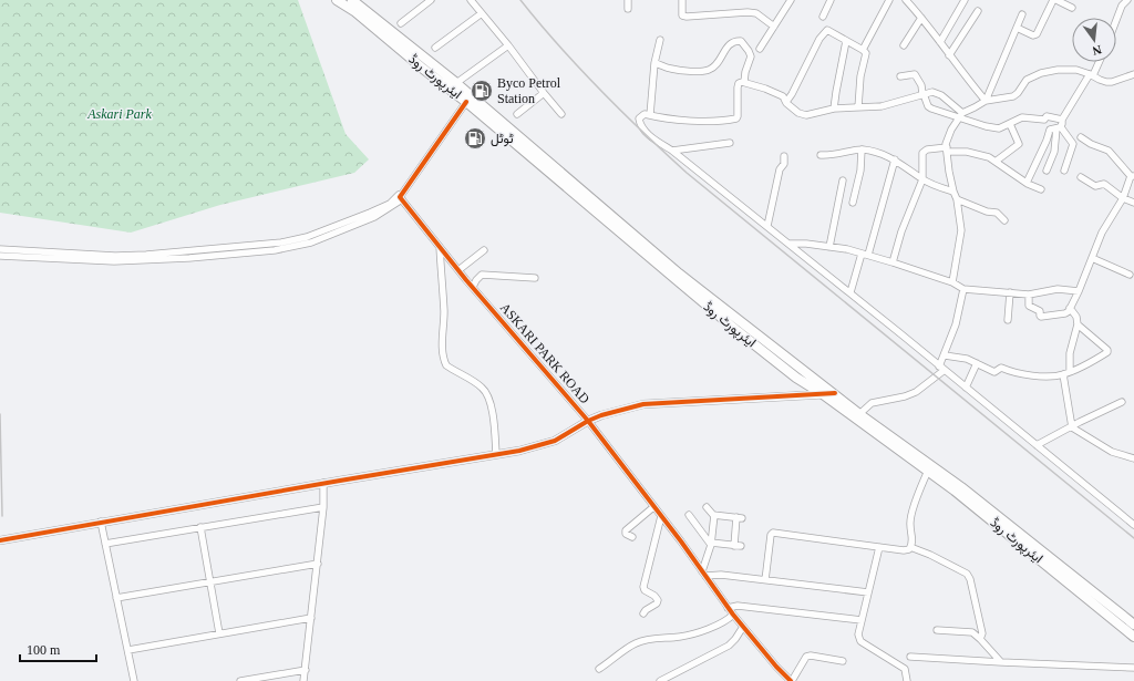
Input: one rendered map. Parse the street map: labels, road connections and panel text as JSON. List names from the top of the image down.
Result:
{
  "streets": {
    "main road": ["ایئرپورٹ روڈ"],
    "street": ["ASKARI PARK ROAD"]
  },
  "parks": ["Askari Park"],
  "places": {
    "fuel station": ["Byco Petrol Station", "ٹوٹل"]
  },
  "scale_bar": "100 m",
  "north": "bottom"
}
